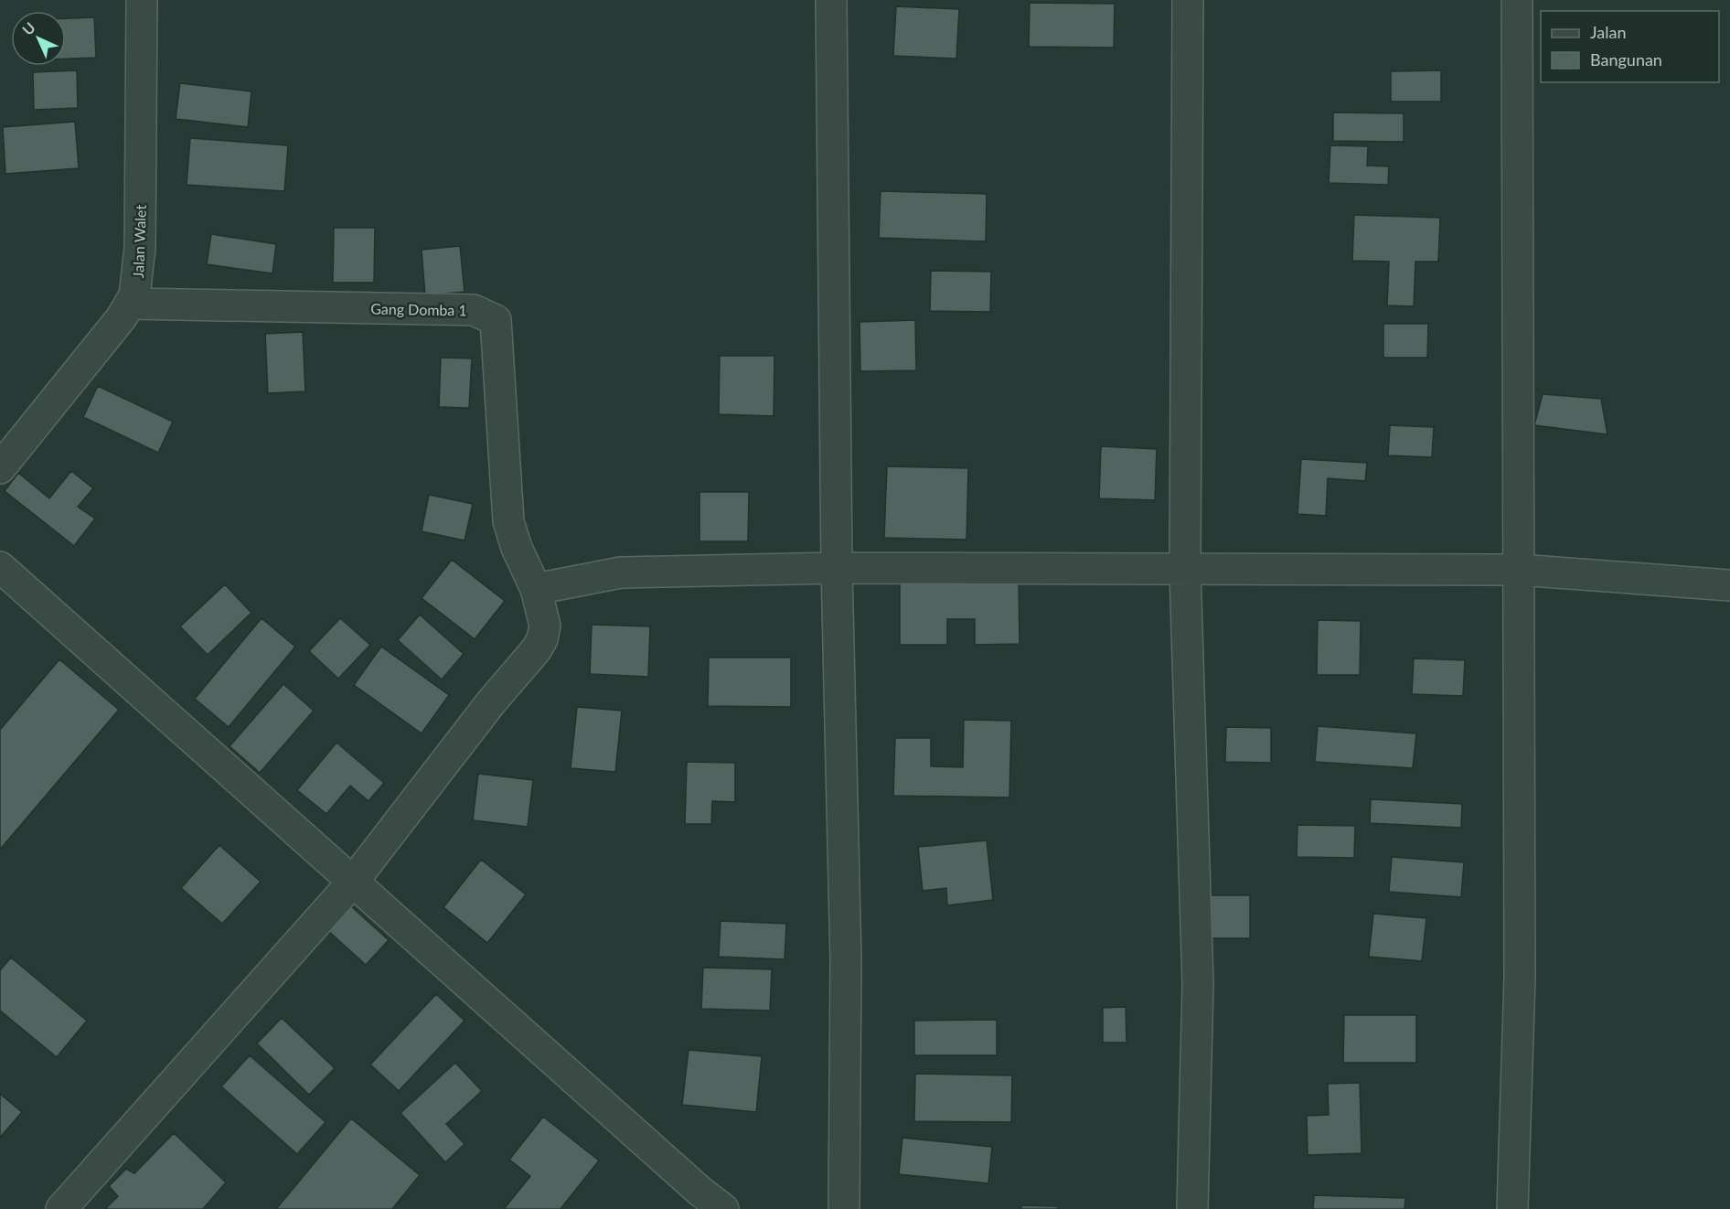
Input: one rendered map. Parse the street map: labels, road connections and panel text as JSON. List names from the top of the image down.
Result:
{
  "streets": {
    "street": ["Jalan Walet", "Gang Domba 1"]
  },
  "crossings": [
    ["Jalan Walet", "Gang Domba 1"]
  ],
  "legend": ["Jalan", "Bangunan"],
  "north": "top left"
}
